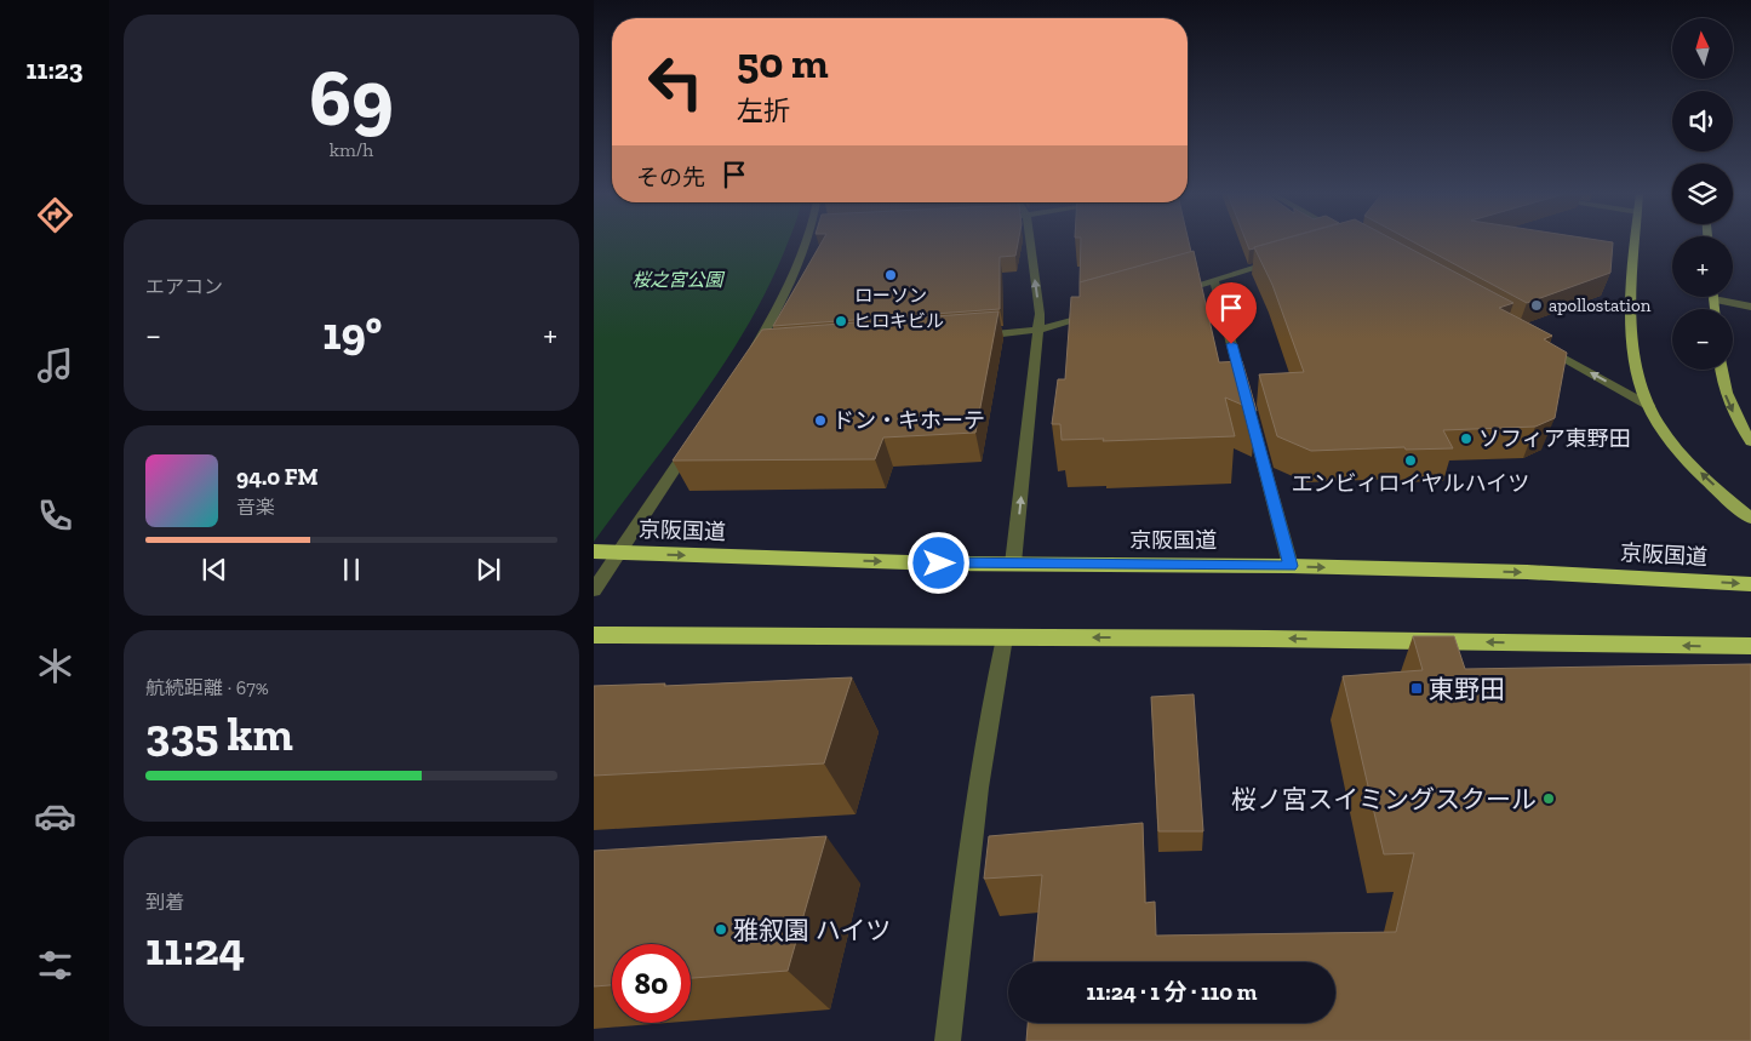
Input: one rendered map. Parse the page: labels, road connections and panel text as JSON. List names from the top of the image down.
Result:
{
  "streets": {
    "highway": ["京阪国道"]
  },
  "parks": ["桜之宮公園"],
  "places": {
    "other": [
      "ローソン",
      "apollostation",
      "ヒロキビル",
      "ドン・キホーテ",
      "ソフィア東野田",
      "エンビィロイヤルハイツ",
      "桜ノ宮スイミングスクール",
      "雅叙園 ハイツ"
    ],
    "transit": ["東野田"]
  },
  "north": "top",
  "page": {
    "tabs": "11:23",
    "tile": [
      ["69", "km/h"],
      "エアコン",
      ["航続距離 · 67%", "335 km"],
      ["到着", "11:24"]
    ],
    "map_buttons": ["+", "−"],
    "turn": ["50 m", "左折"],
    "then": "その先",
    "heat": ["−", "19°", "+"],
    "song": ["94.0 FM", "音楽"],
    "limit": "80",
    "trip": "11:24 · 1 分 · 110 m"
  }
}
